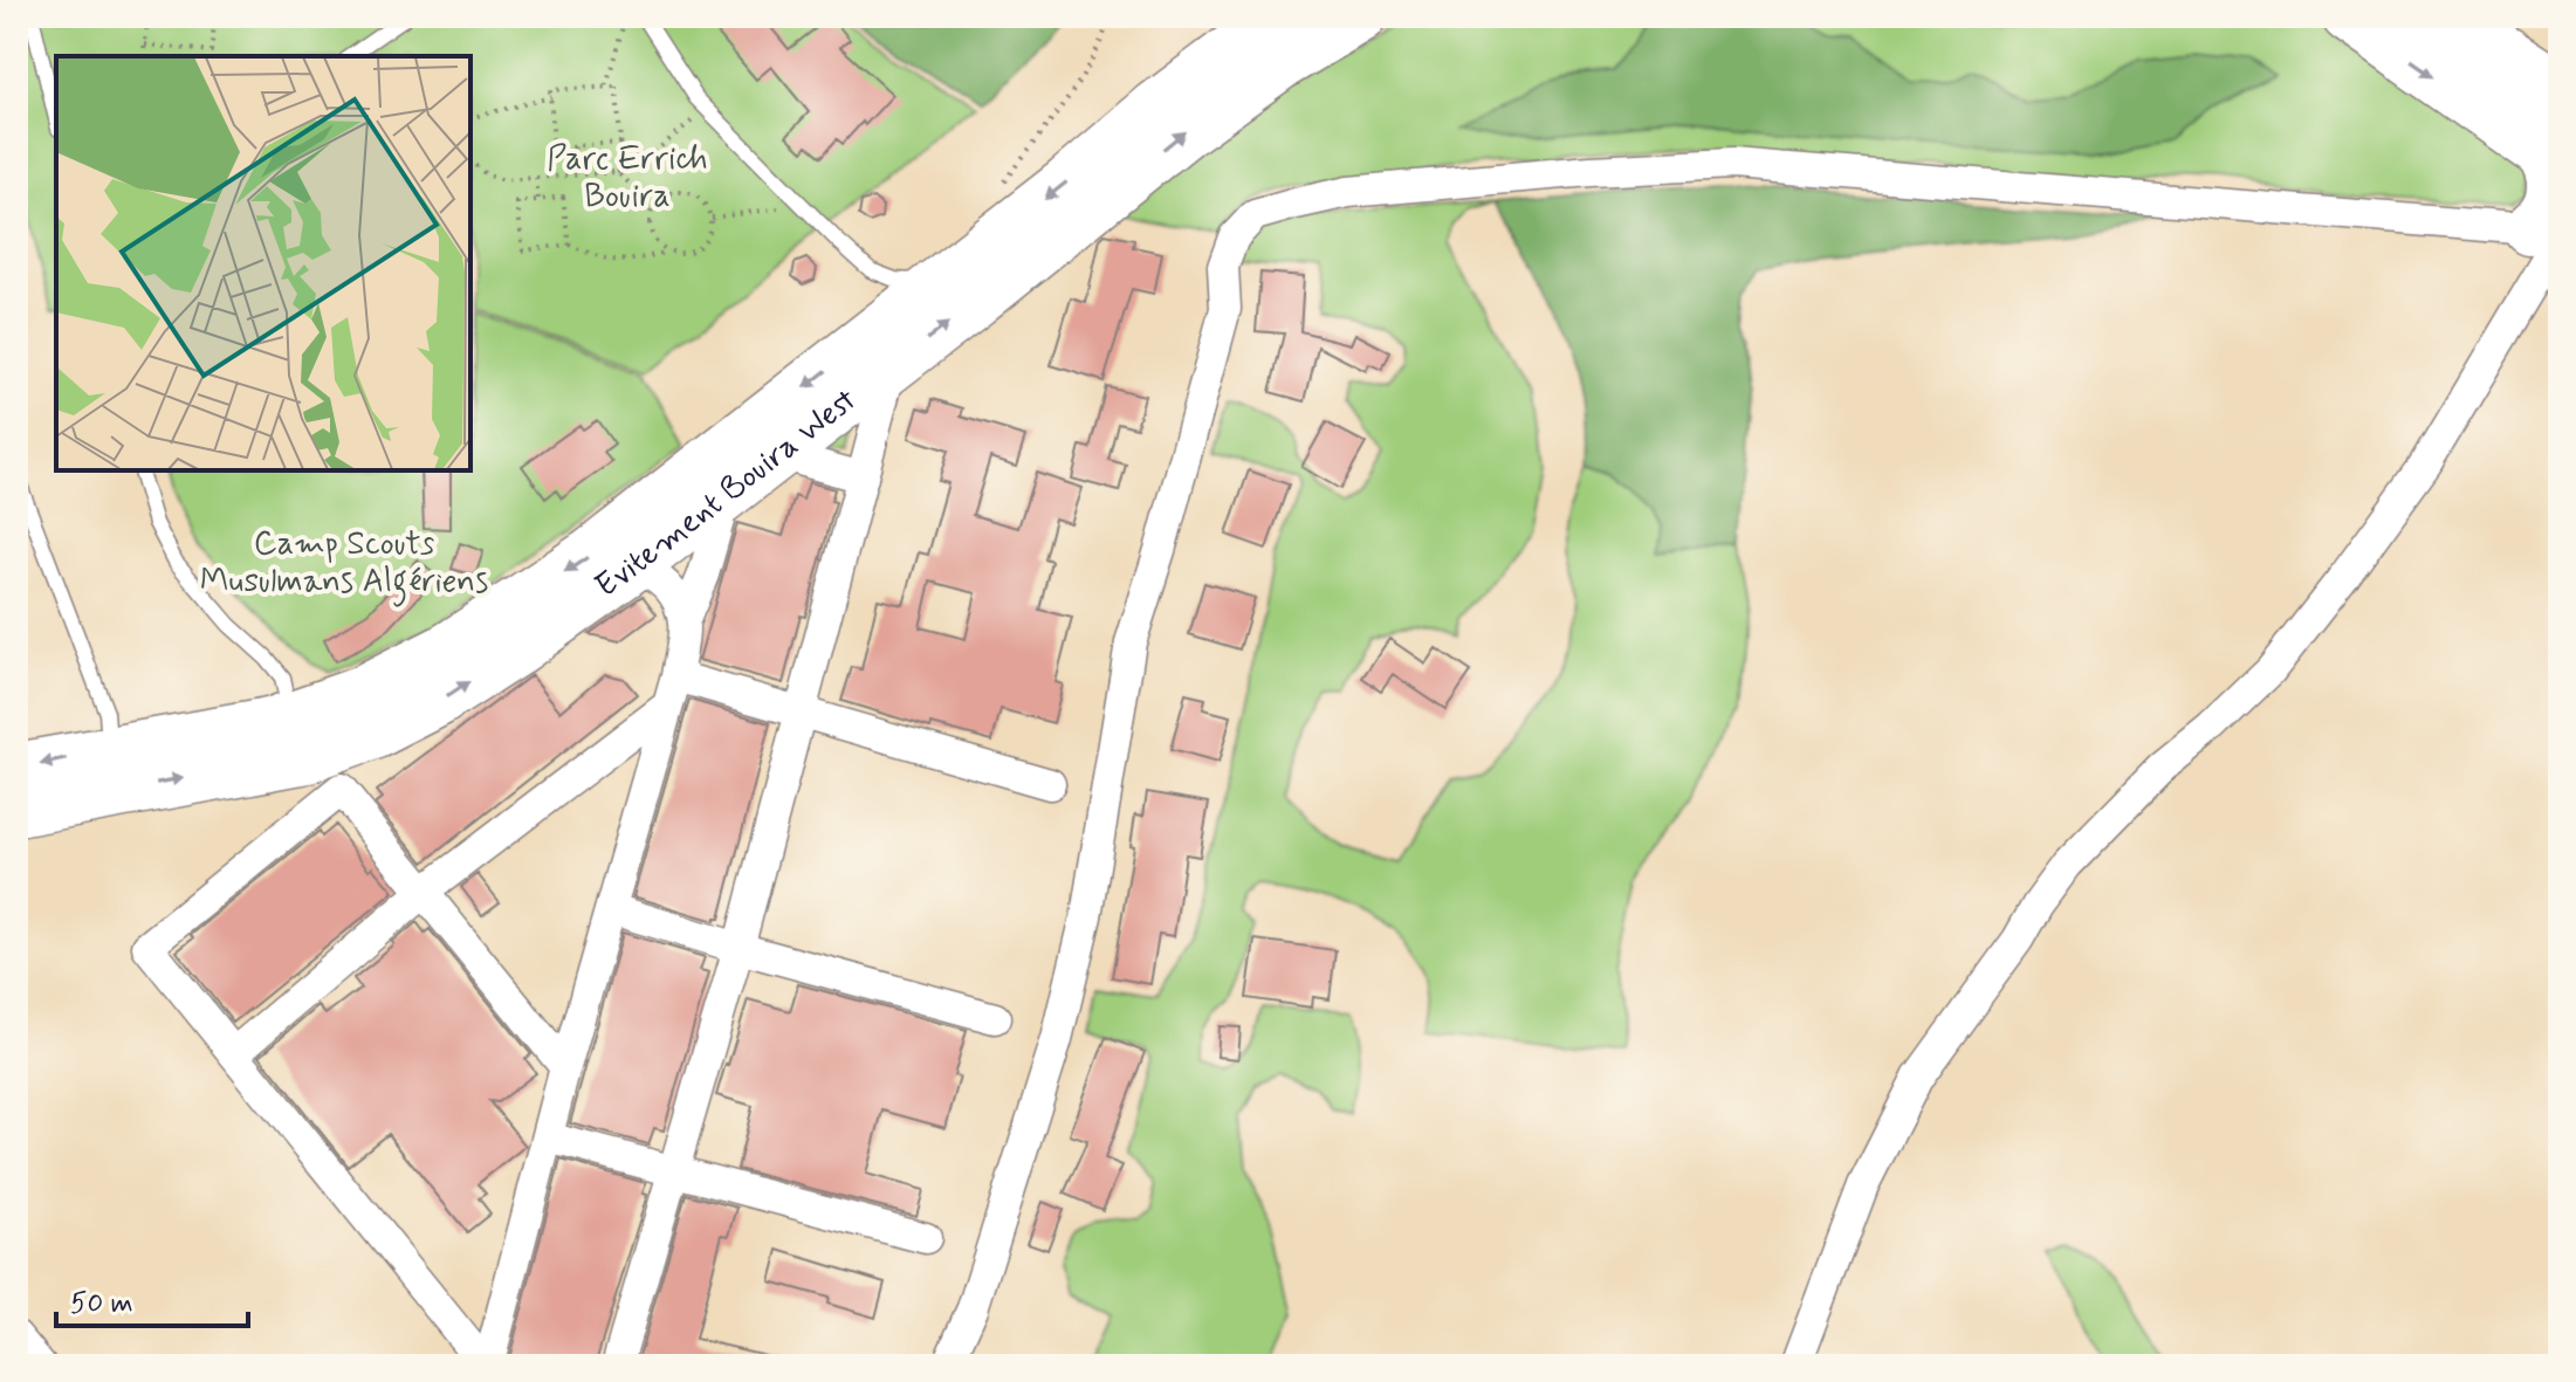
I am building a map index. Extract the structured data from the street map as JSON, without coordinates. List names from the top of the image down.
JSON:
{
  "streets": {
    "highway": ["Evitement Bouira West"]
  },
  "parks": ["Parc Errich Bouira", "Camp Scouts Musulmans Algériens"],
  "scale_bar": "50 m"
}
